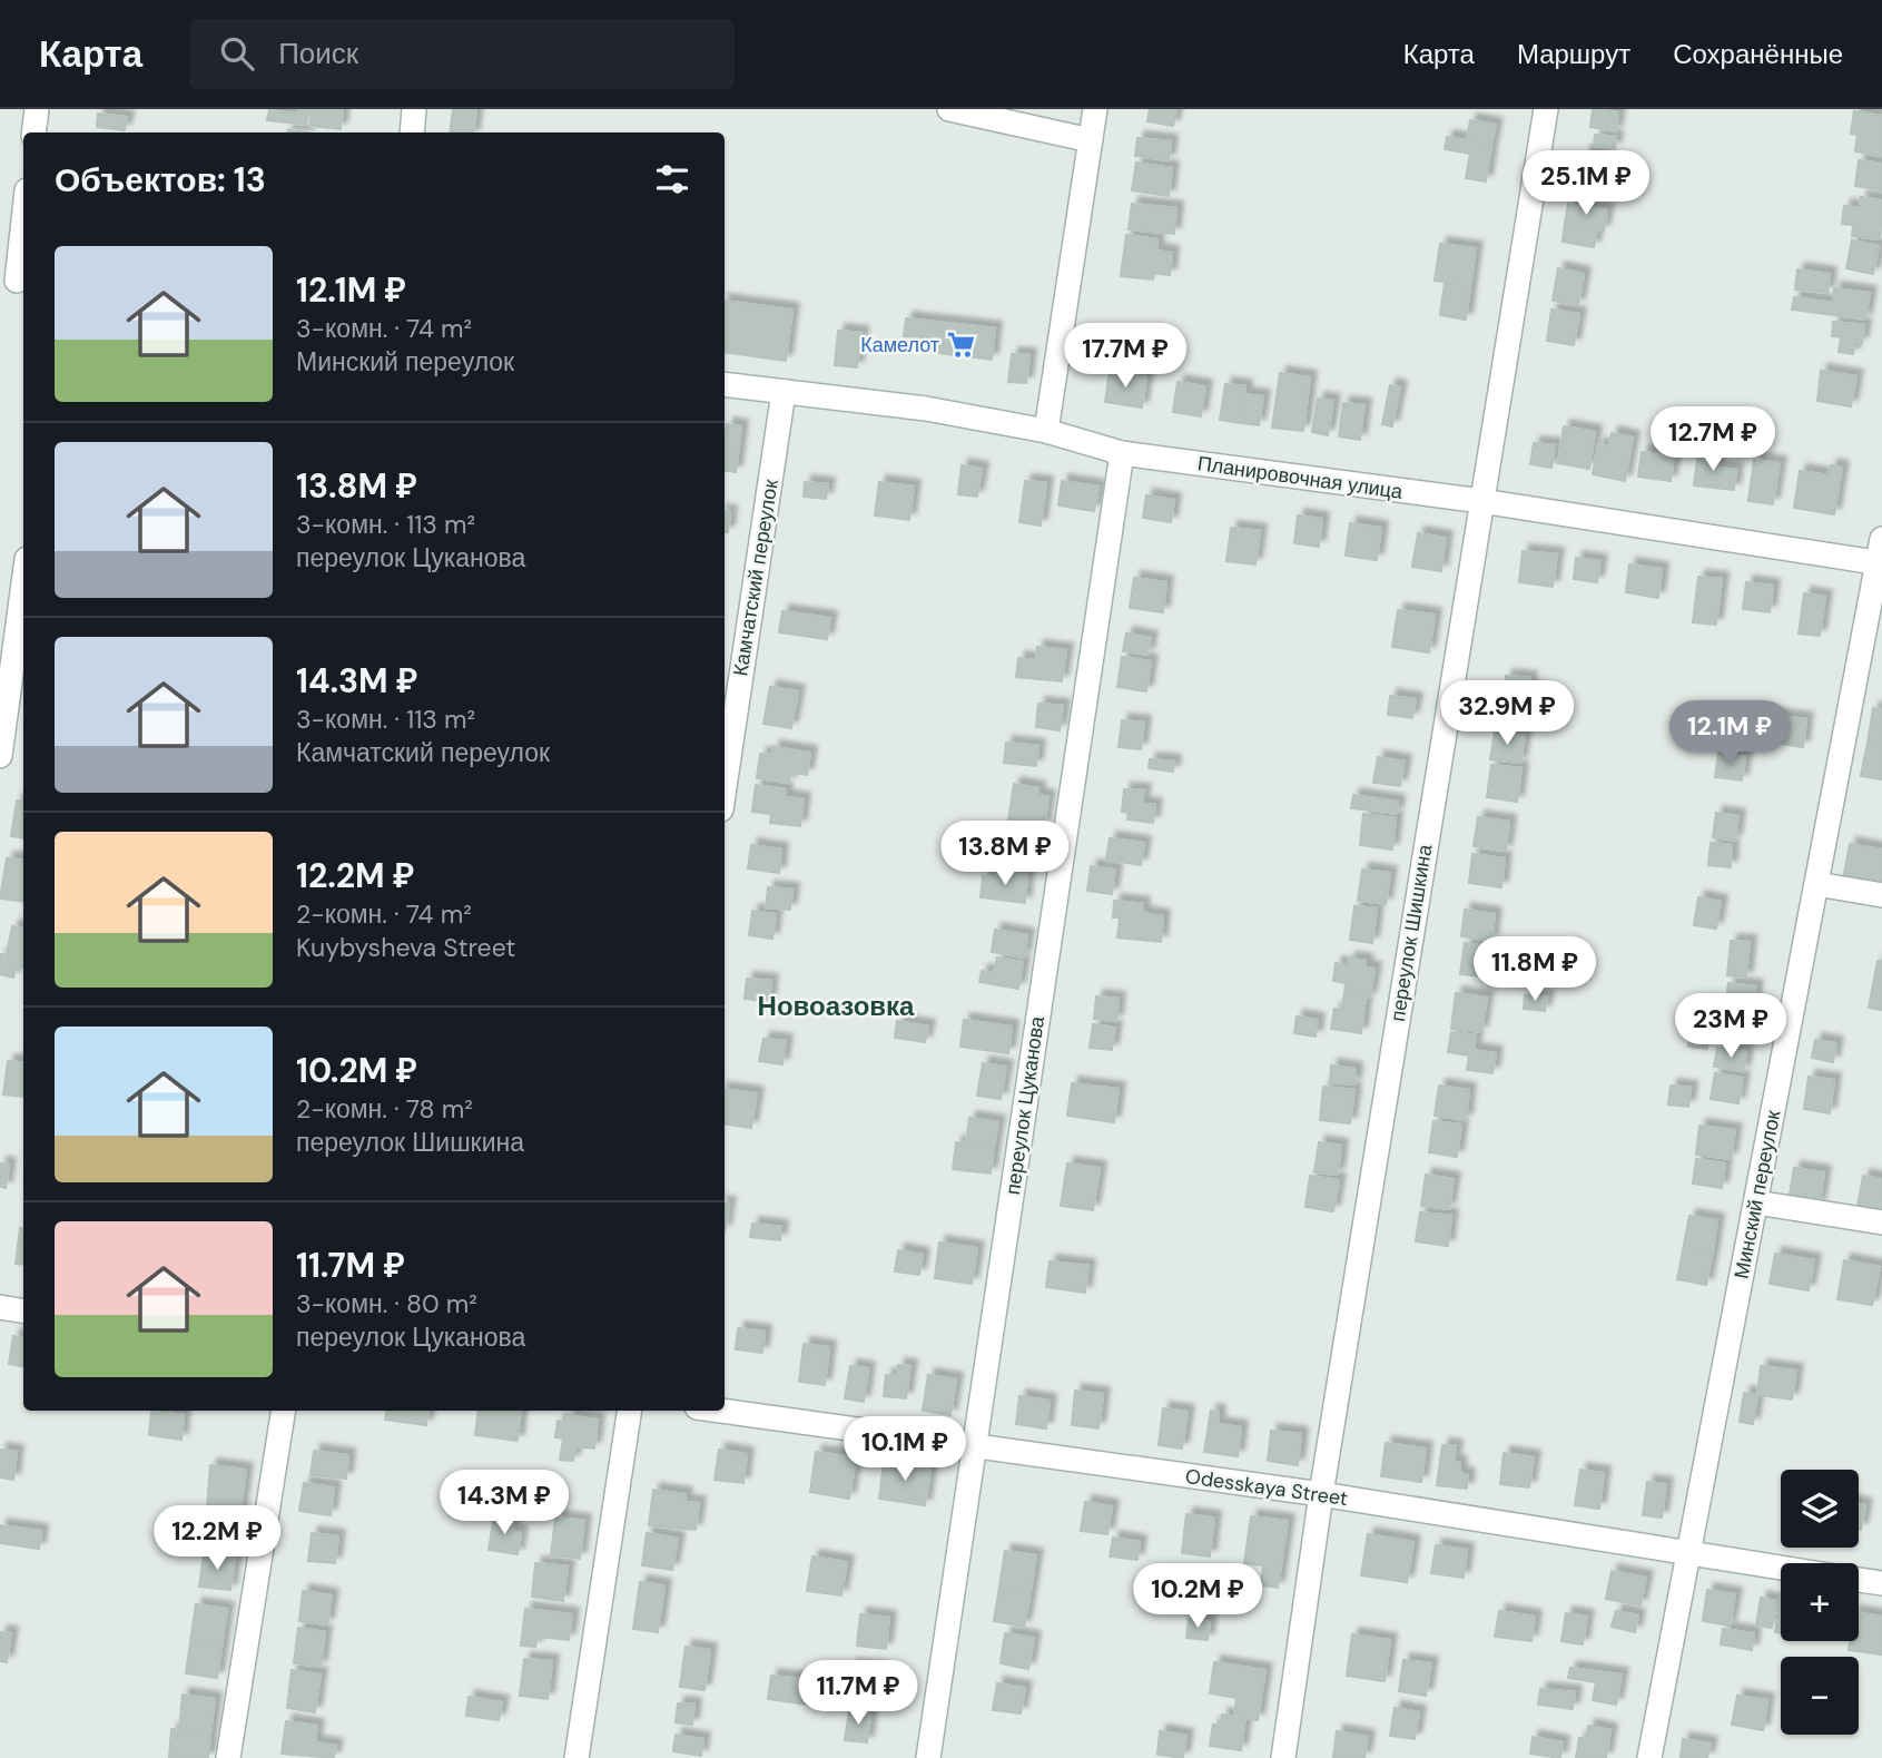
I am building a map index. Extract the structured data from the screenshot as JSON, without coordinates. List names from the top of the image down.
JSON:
{
  "streets": {
    "street": [
      "Планировочная улица",
      "Камчатский переулок",
      "переулок Шишкина",
      "переулок Цуканова",
      "Минский переулок",
      "Odesskaya Street"
    ]
  },
  "crossings": [
    ["Планировочная улица", "Камчатский переулок"],
    ["Планировочная улица", "переулок Шишкина"],
    ["Планировочная улица", "переулок Цуканова"],
    ["Планировочная улица", "Минский переулок"],
    ["переулок Шишкина", "Odesskaya Street"],
    ["переулок Цуканова", "Odesskaya Street"],
    ["Минский переулок", "Odesskaya Street"]
  ],
  "districts": ["Новоазовка"],
  "places": {
    "supermarket": ["Камелот"]
  },
  "page": {
    "header": "Карта",
    "search": "Поиск",
    "nav": ["Карта", "Маршрут", "Сохранённые"],
    "heading": "Объектов: 13",
    "price": [
      "25.1M ₽",
      "17.7M ₽",
      "12.7M ₽",
      "32.9M ₽",
      "12.1M ₽",
      "13.8M ₽",
      "11.8M ₽",
      "23M ₽",
      "10.1M ₽",
      "14.3M ₽",
      "12.2M ₽",
      "10.2M ₽",
      "11.7M ₽"
    ],
    "list": [
      {
        "name": "12.1M ₽",
        "note": "3-комн. · 74 m² · Минский переулок"
      },
      {
        "name": "13.8M ₽",
        "note": "3-комн. · 113 m² · переулок Цуканова"
      },
      {
        "name": "14.3M ₽",
        "note": "3-комн. · 113 m² · Камчатский переулок"
      },
      {
        "name": "12.2M ₽",
        "note": "2-комн. · 74 m² · Kuybysheva Street"
      },
      {
        "name": "10.2M ₽",
        "note": "2-комн. · 78 m² · переулок Шишкина"
      },
      {
        "name": "11.7M ₽",
        "note": "3-комн. · 80 m² · переулок Цуканова"
      }
    ],
    "map_buttons": ["+", "−"]
  }
}
